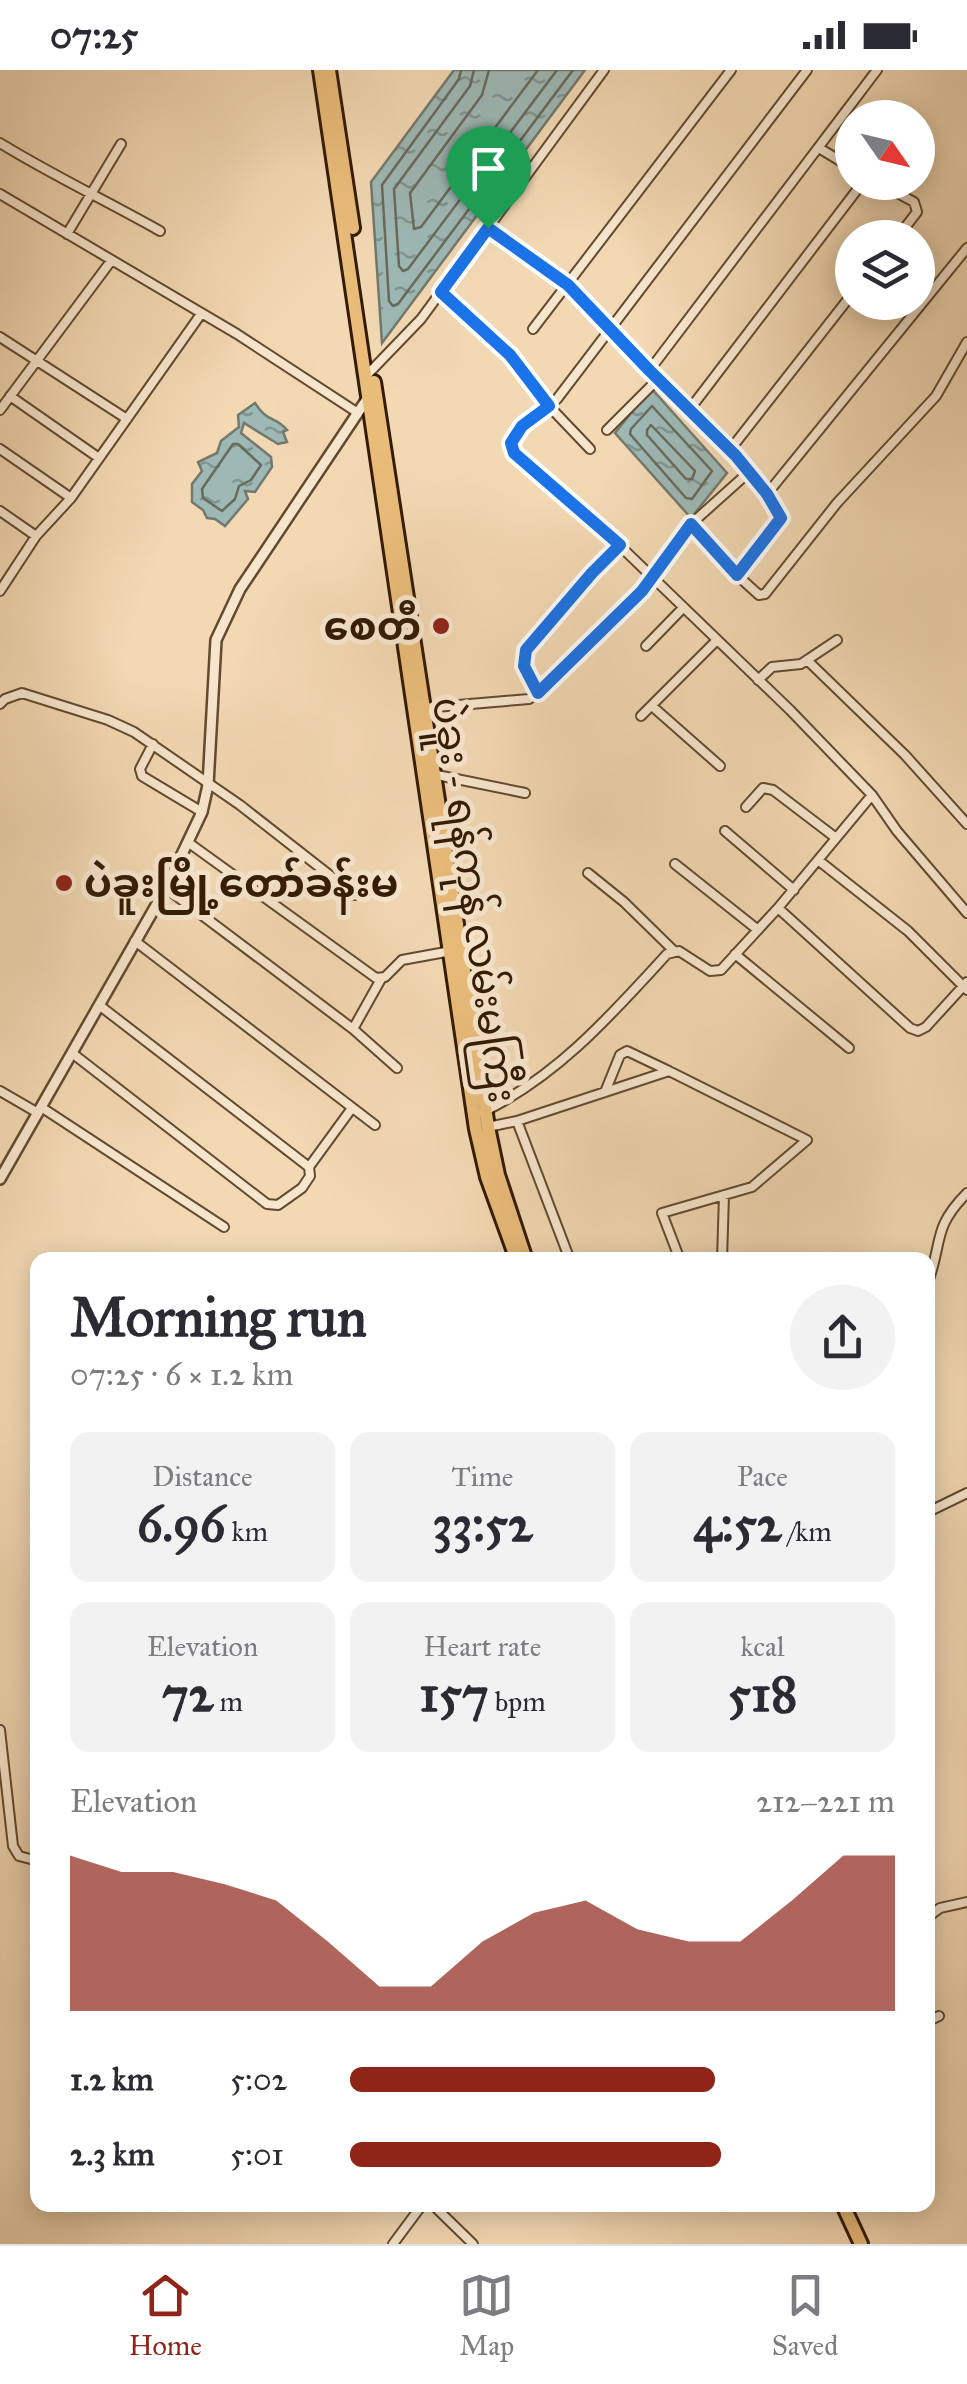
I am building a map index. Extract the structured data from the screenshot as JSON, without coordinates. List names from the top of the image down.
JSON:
{
  "streets": {
    "highway": ["ပဲခူး - ရန်ကုန် လမ်းမကြီး"]
  },
  "places": ["စေတီ", "ပဲခူးမြို့တော်ခန်းမ"],
  "north": "bottom right",
  "page": {
    "status": "07:25",
    "heading": ["Morning run", "07:25 · 6 × 1.2 km"],
    "stats": [
      ["Distance", "6.96 km"],
      ["Time", "33:52"],
      ["Pace", "4:52 /km"],
      ["Elevation", "72 m"],
      ["Heart rate", "157 bpm"],
      ["kcal", "518"]
    ],
    "chart": ["Elevation", "212–221 m"],
    "list": [
      {
        "name": "1.2 km",
        "note": "5:02"
      },
      {
        "name": "2.3 km",
        "note": "5:01"
      }
    ],
    "tabs": ["Home", "Map", "Saved"]
  }
}
